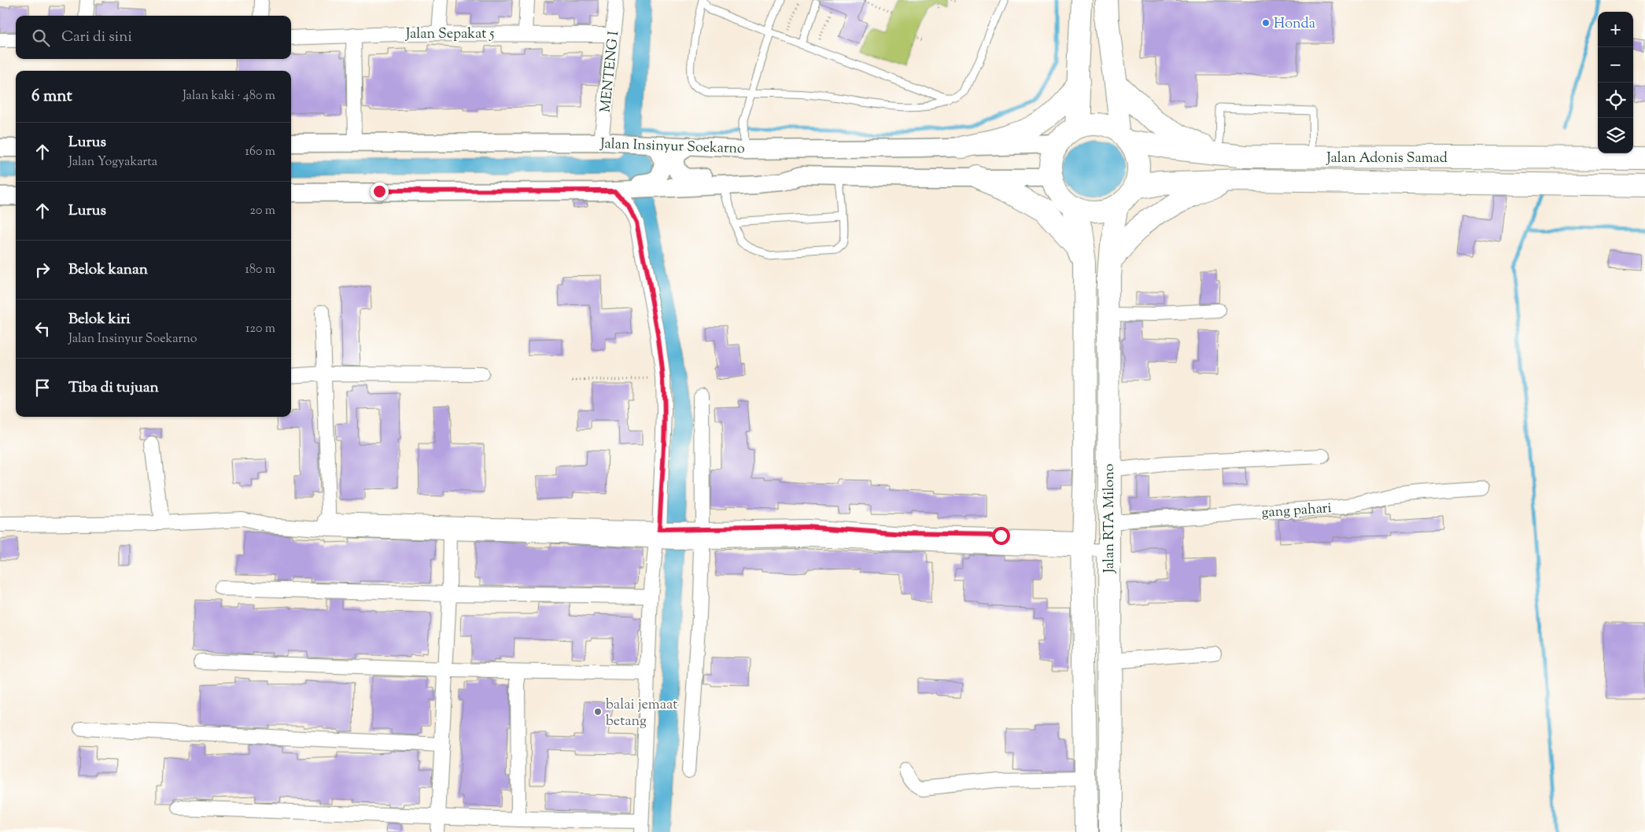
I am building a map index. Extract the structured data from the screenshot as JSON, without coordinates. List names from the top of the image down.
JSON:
{
  "streets": {
    "highway": ["Jalan Adonis Samad", "Jalan RTA Milono"],
    "street": [
      "Jalan Sepakat 5",
      "MENTENG I",
      "Jalan Insinyur Soekarno",
      "gang pahari"
    ]
  },
  "crossings": [
    ["Jalan Sepakat 5", "MENTENG I"],
    ["MENTENG I", "Jalan Insinyur Soekarno"],
    ["Jalan Insinyur Soekarno", "Jalan Adonis Samad"],
    ["Jalan Insinyur Soekarno", "Jalan RTA Milono"],
    ["Jalan Adonis Samad", "Jalan RTA Milono"],
    ["gang pahari", "Jalan RTA Milono"]
  ],
  "places": ["Honda", "balai jemaat betang"],
  "page": {
    "map_buttons": ["+", "−"],
    "search": "Cari di sini",
    "heading": ["6 mnt", "Jalan kaki · 480 m"],
    "list": [
      ["Lurus", "Jalan Yogyakarta", "160 m"],
      ["Lurus", "20 m"],
      ["Belok kanan", "180 m"],
      ["Belok kiri", "Jalan Insinyur Soekarno", "120 m"],
      "Tiba di tujuan"
    ]
  }
}
